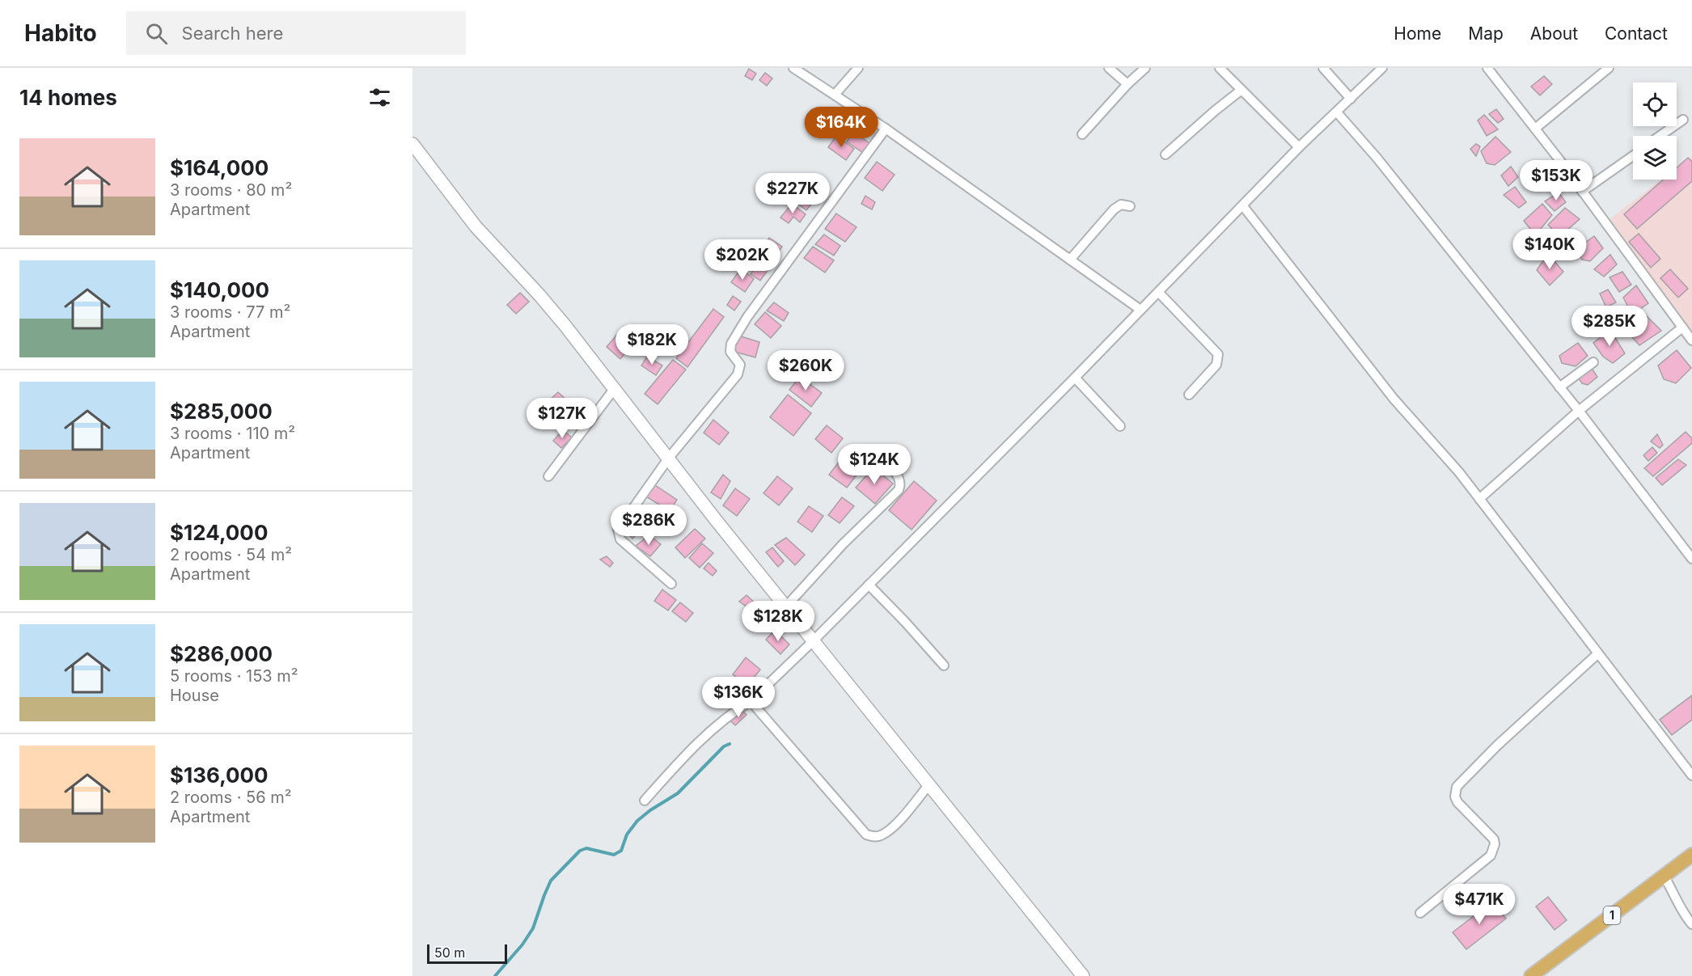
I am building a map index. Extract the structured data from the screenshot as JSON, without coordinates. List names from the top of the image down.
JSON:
{
  "streets": {
    "main road": ["1"]
  },
  "scale_bar": "50 m",
  "page": {
    "header": "Habito",
    "search": "Search here",
    "nav": [
      "Home",
      "Map",
      "About",
      "Contact"
    ],
    "heading": "14 homes",
    "price": [
      "$164K",
      "$153K",
      "$227K",
      "$140K",
      "$202K",
      "$285K",
      "$182K",
      "$260K",
      "$127K",
      "$124K",
      "$286K",
      "$128K",
      "$136K",
      "$471K"
    ],
    "list": [
      {
        "name": "$164,000",
        "note": "3 rooms · 80 m² · Apartment"
      },
      {
        "name": "$140,000",
        "note": "3 rooms · 77 m² · Apartment"
      },
      {
        "name": "$285,000",
        "note": "3 rooms · 110 m² · Apartment"
      },
      {
        "name": "$124,000",
        "note": "2 rooms · 54 m² · Apartment"
      },
      {
        "name": "$286,000",
        "note": "5 rooms · 153 m² · House"
      },
      {
        "name": "$136,000",
        "note": "2 rooms · 56 m² · Apartment"
      }
    ],
    "scale": "50 m"
  }
}
